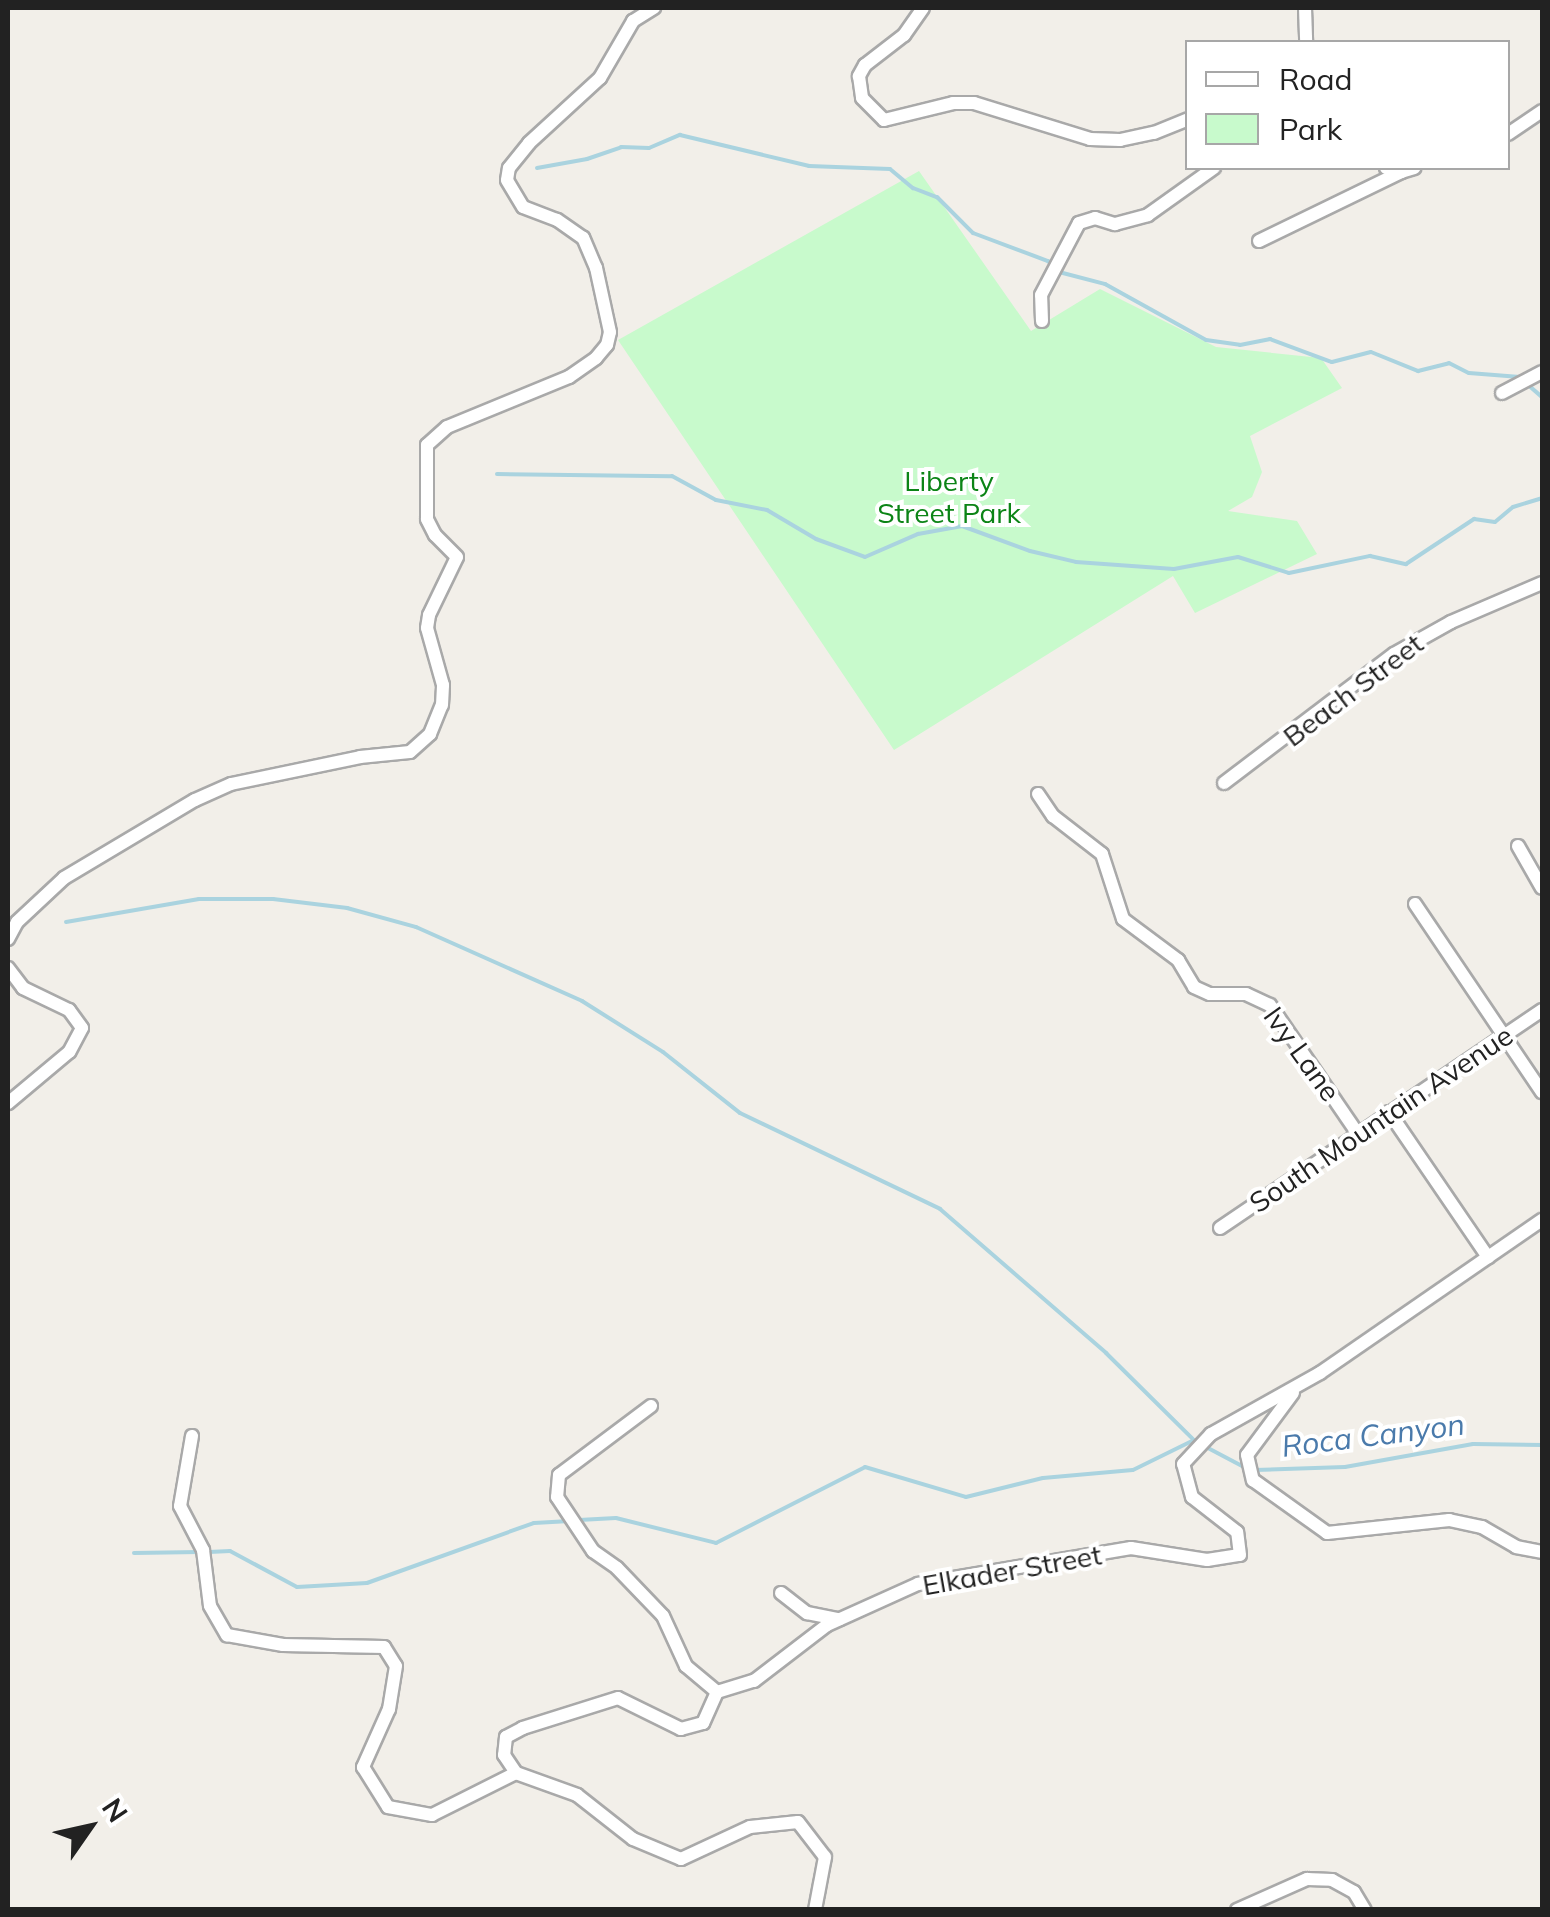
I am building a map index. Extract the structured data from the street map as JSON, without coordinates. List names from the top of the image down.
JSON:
{
  "streets": {
    "street": [
      "Beach Street",
      "Ivy Lane",
      "South Mountain Avenue",
      "Elkader Street"
    ]
  },
  "crossings": [
    ["Ivy Lane", "South Mountain Avenue"]
  ],
  "water": ["Roca Canyon"],
  "parks": ["Liberty Street Park"],
  "legend": ["Road", "Park"],
  "north": "top right"
}
